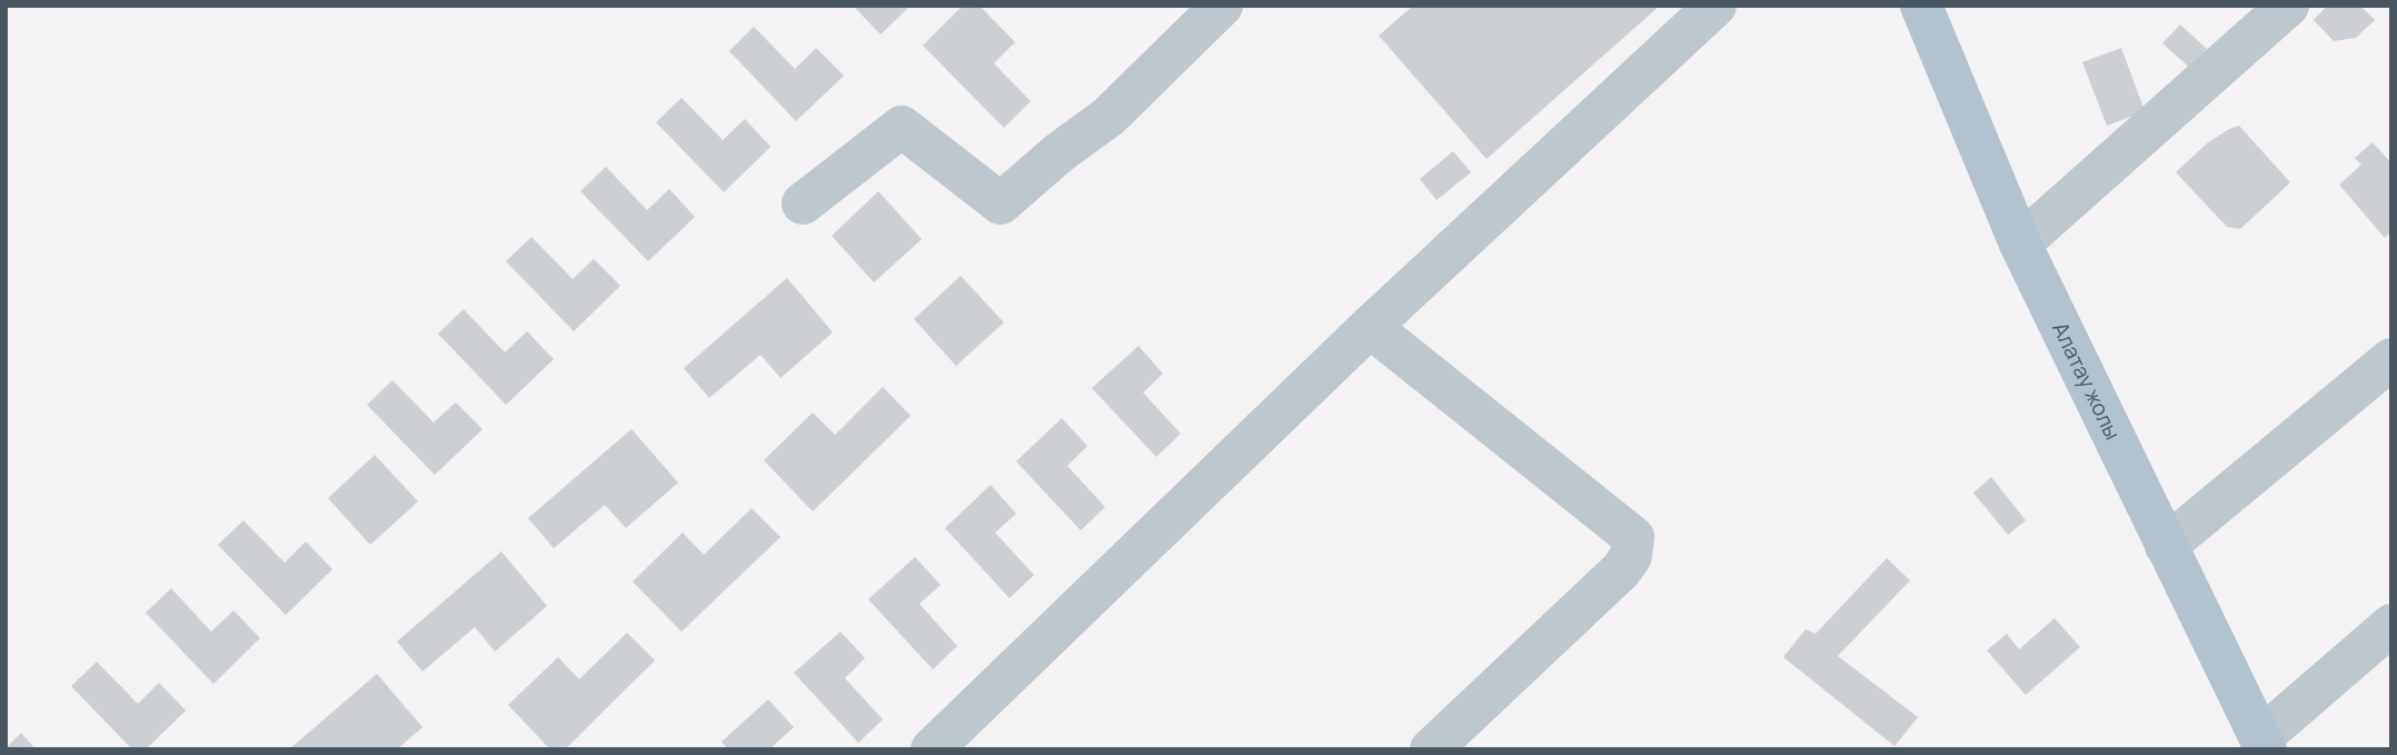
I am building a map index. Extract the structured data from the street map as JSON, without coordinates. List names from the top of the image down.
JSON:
{
  "streets": {
    "main road": ["Алатау жолы"]
  }
}
